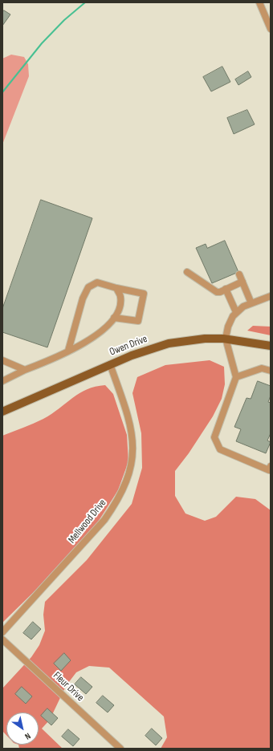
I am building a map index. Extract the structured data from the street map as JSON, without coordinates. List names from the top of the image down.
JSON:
{
  "streets": {
    "main road": ["Owen Drive"],
    "street": ["Mellwood Drive", "Fleur Drive"]
  },
  "crossings": [
    ["Owen Drive", "Mellwood Drive"]
  ],
  "north": "bottom right"
}
